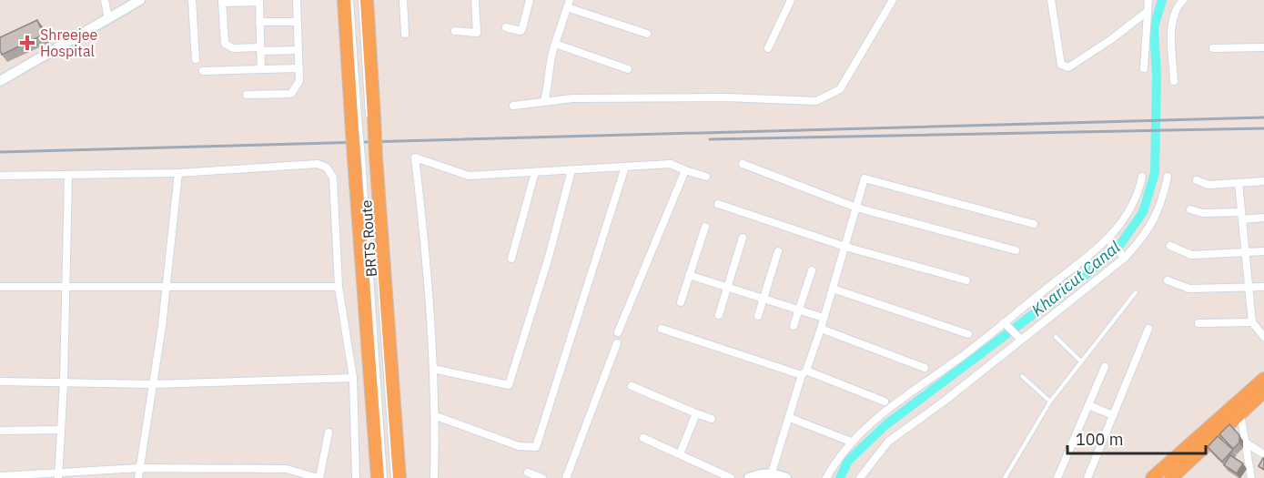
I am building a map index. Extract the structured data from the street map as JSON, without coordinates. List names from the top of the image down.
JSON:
{
  "streets": {
    "lane": ["BRTS Route"]
  },
  "water": ["Kharicut Canal"],
  "places": {
    "health": ["Shreejee Hospital"]
  },
  "scale_bar": "100 m"
}
